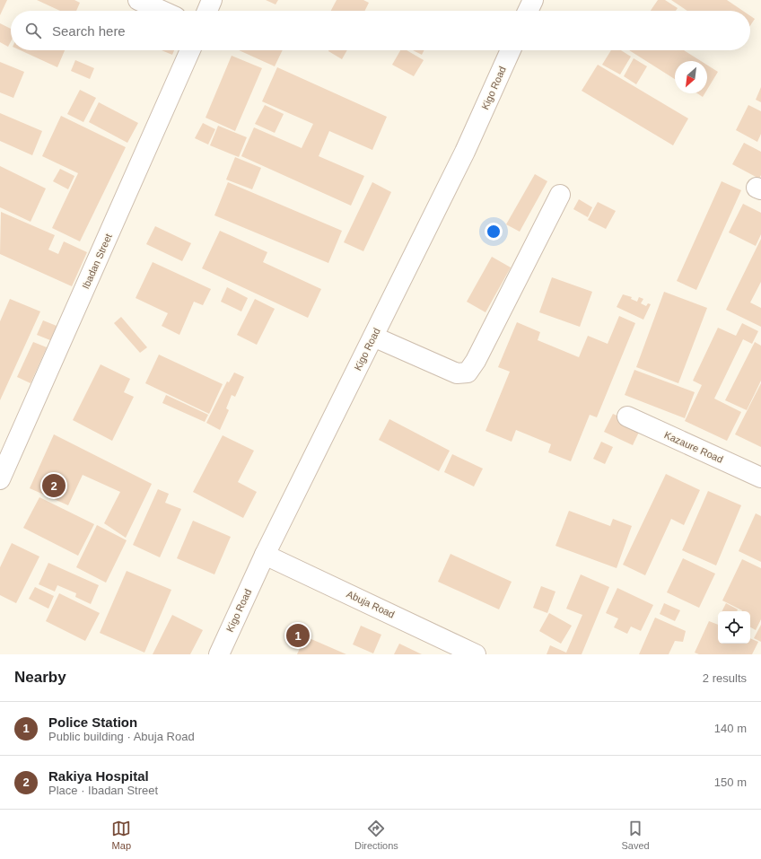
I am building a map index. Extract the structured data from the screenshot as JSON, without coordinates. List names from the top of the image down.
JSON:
{
  "streets": {
    "street": [
      "Kigo Road",
      "Ibadan Street",
      "Kazaure Road",
      "Abuja Road"
    ]
  },
  "crossings": [
    ["Kigo Road", "Abuja Road"]
  ],
  "north": "bottom left",
  "page": {
    "search": "Search here",
    "pins": ["2", "1"],
    "heading": ["Nearby", "2 results"],
    "list": [
      {
        "mark": "1",
        "name": "Police Station",
        "note": "Public building · Abuja Road",
        "value": "140 m"
      },
      {
        "mark": "2",
        "name": "Rakiya Hospital",
        "note": "Place · Ibadan Street",
        "value": "150 m"
      }
    ],
    "nav": ["Map", "Directions", "Saved"]
  }
}
